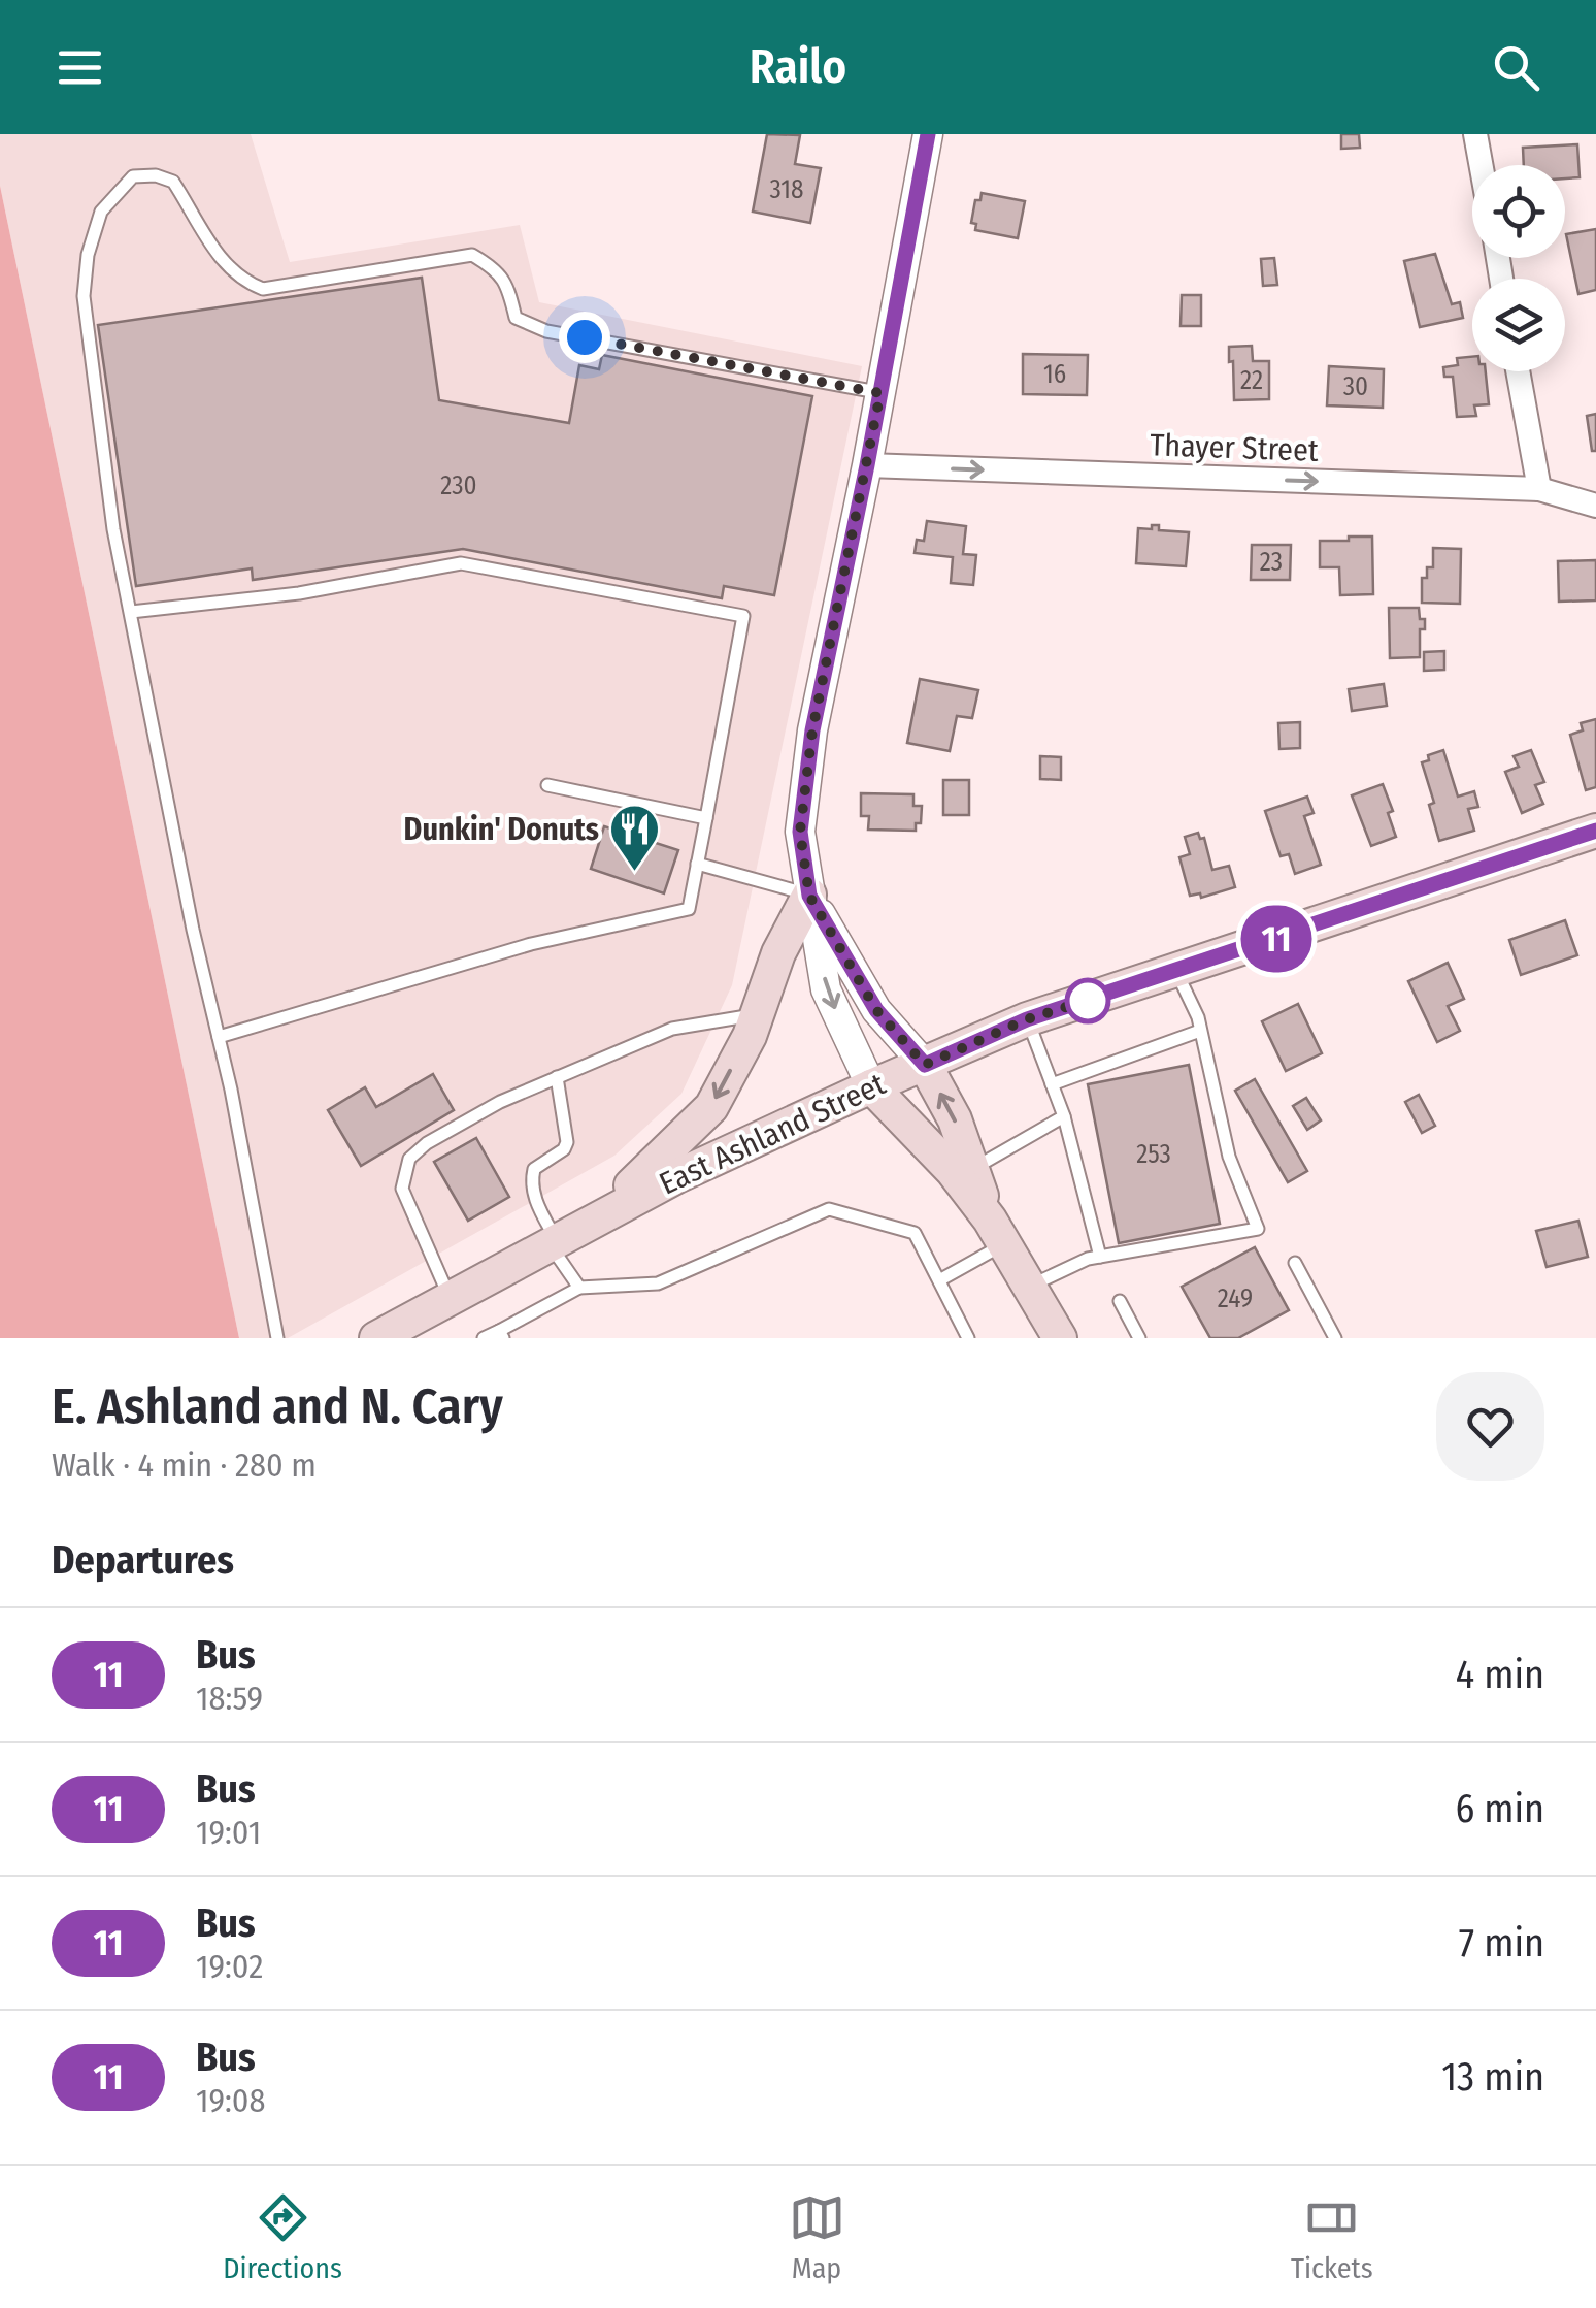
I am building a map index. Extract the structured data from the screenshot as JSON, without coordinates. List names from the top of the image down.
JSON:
{
  "streets": {
    "main road": ["East Ashland Street"],
    "street": ["Thayer Street"]
  },
  "one_way": ["Thayer Street"],
  "places": {
    "restaurant": ["Dunkin' Donuts"]
  },
  "lines": ["bus line 11"],
  "house_numbers": [
    "318",
    "16",
    "22",
    "30",
    "230",
    "23",
    "253",
    "249"
  ],
  "page": {
    "header": "Railo",
    "on_map": "11",
    "heading": [
      ["E. Ashland and N. Cary", "Walk · 4 min · 280 m"],
      "Departures"
    ],
    "list": [
      {
        "mark": "11",
        "name": "Bus",
        "note": "18:59",
        "value": "4 min"
      },
      {
        "mark": "11",
        "name": "Bus",
        "note": "19:01",
        "value": "6 min"
      },
      {
        "mark": "11",
        "name": "Bus",
        "note": "19:02",
        "value": "7 min"
      },
      {
        "mark": "11",
        "name": "Bus",
        "note": "19:08",
        "value": "13 min"
      }
    ],
    "tabs": ["Directions", "Map", "Tickets"]
  }
}
